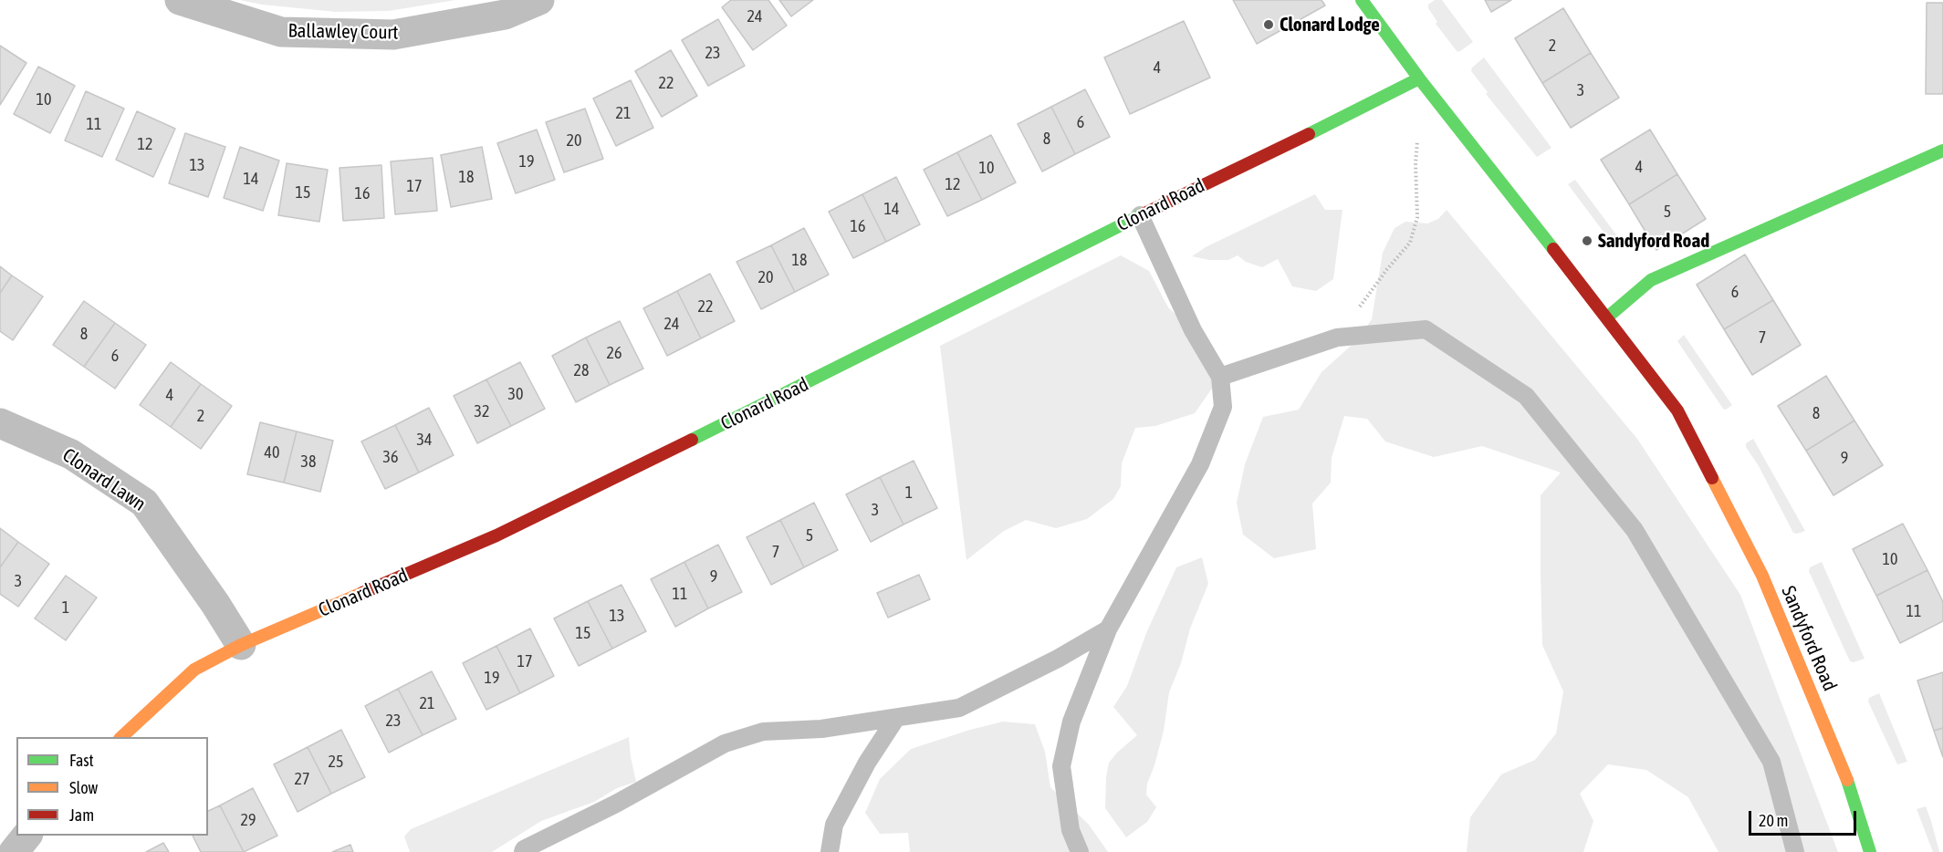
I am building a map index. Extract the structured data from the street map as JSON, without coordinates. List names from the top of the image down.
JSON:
{
  "streets": {
    "street": [
      "Ballawley Court",
      "Clonard Road",
      "Clonard Lawn",
      "Sandyford Road"
    ]
  },
  "crossings": [
    ["Clonard Road", "Clonard Lawn"],
    ["Clonard Road", "Sandyford Road"]
  ],
  "places": ["Clonard Lodge", "Sandyford Road"],
  "house_numbers": [
    "24",
    "2",
    "23",
    "4",
    "22",
    "3",
    "10",
    "21",
    "6",
    "11",
    "8",
    "20",
    "12",
    "19",
    "13",
    "4",
    "10",
    "18",
    "14",
    "12",
    "17",
    "15",
    "16",
    "14",
    "5",
    "16",
    "18",
    "20",
    "6",
    "22",
    "24",
    "8",
    "7",
    "26",
    "6",
    "28",
    "30",
    "4",
    "32",
    "8",
    "2",
    "34",
    "40",
    "36",
    "9",
    "38",
    "1",
    "3",
    "5",
    "7",
    "10",
    "9",
    "3",
    "11",
    "1",
    "11",
    "13",
    "15",
    "17",
    "19",
    "21",
    "23",
    "25",
    "27",
    "29"
  ],
  "legend": ["Fast", "Slow", "Jam"],
  "scale_bar": "20 m"
}
